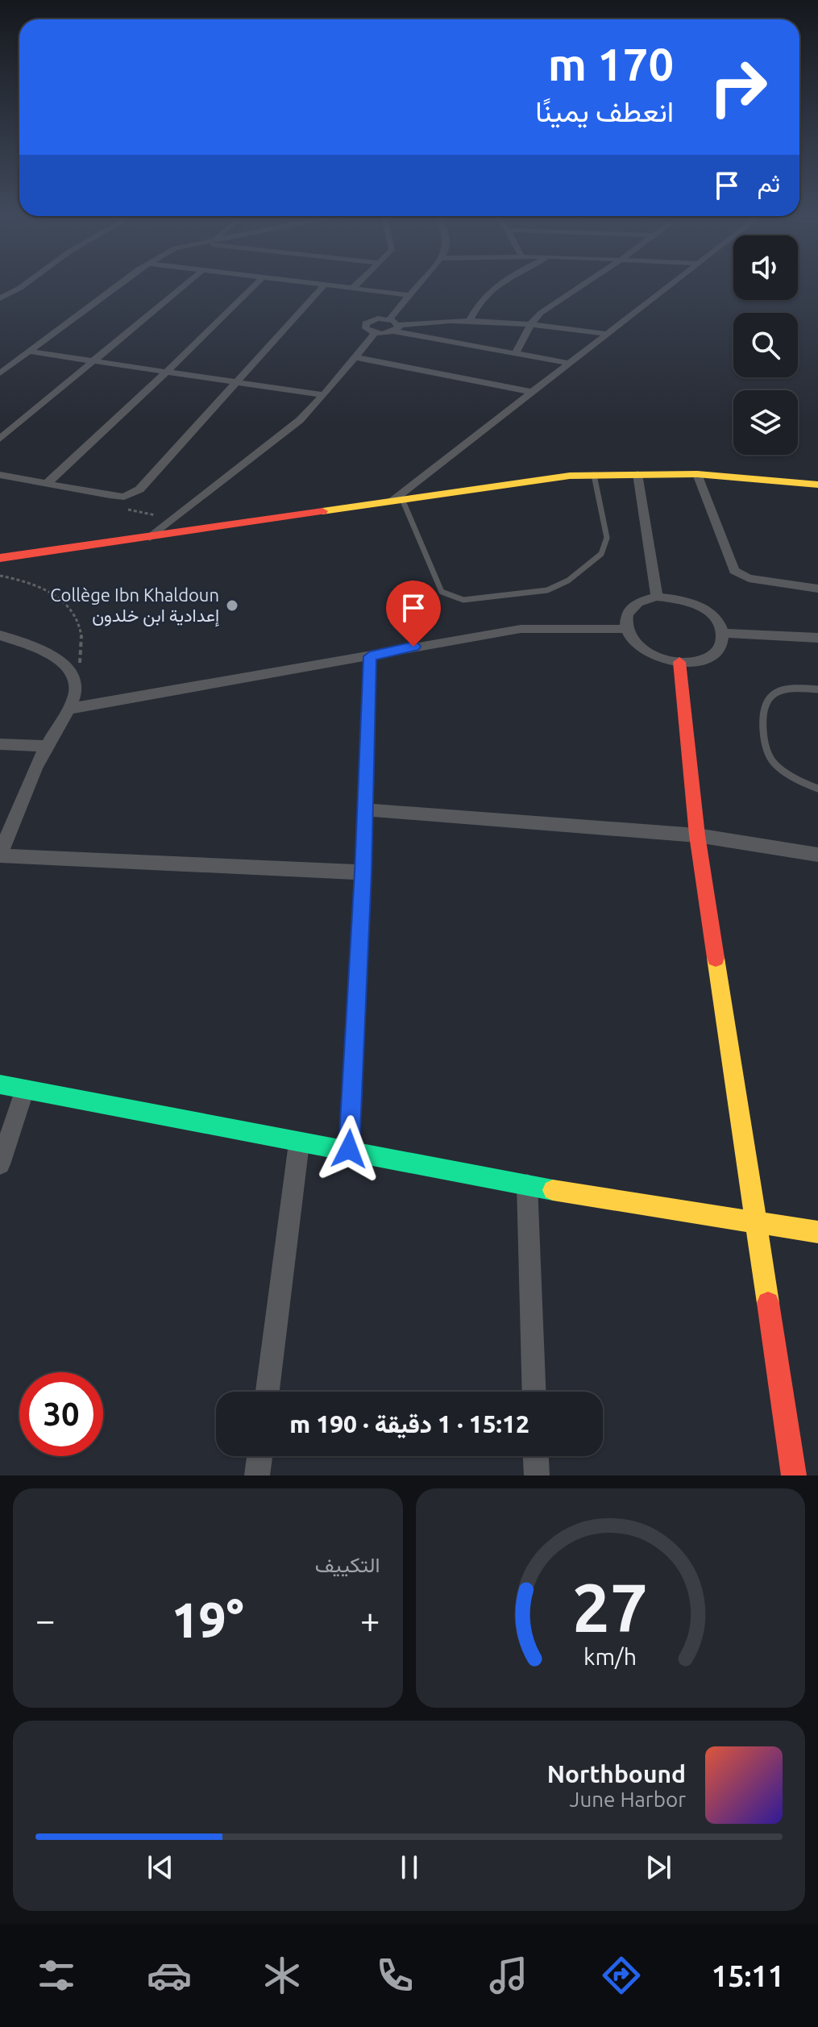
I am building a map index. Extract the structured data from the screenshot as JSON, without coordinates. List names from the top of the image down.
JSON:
{
  "places": ["Collège Ibn Khaldoun إعدادية ابن خلدون"],
  "page": {
    "turn": ["170 m", "انعطف يمينًا"],
    "then": "ثم",
    "limit": "30",
    "trip": "15:12 · 1 دقيقة · 190 m",
    "tile": "التكييف",
    "heat": ["−", "19°", "+"],
    "song": ["Northbound", "June Harbor"],
    "tabs": "15:11",
    "gauge": ["27", "km/h"]
  }
}
